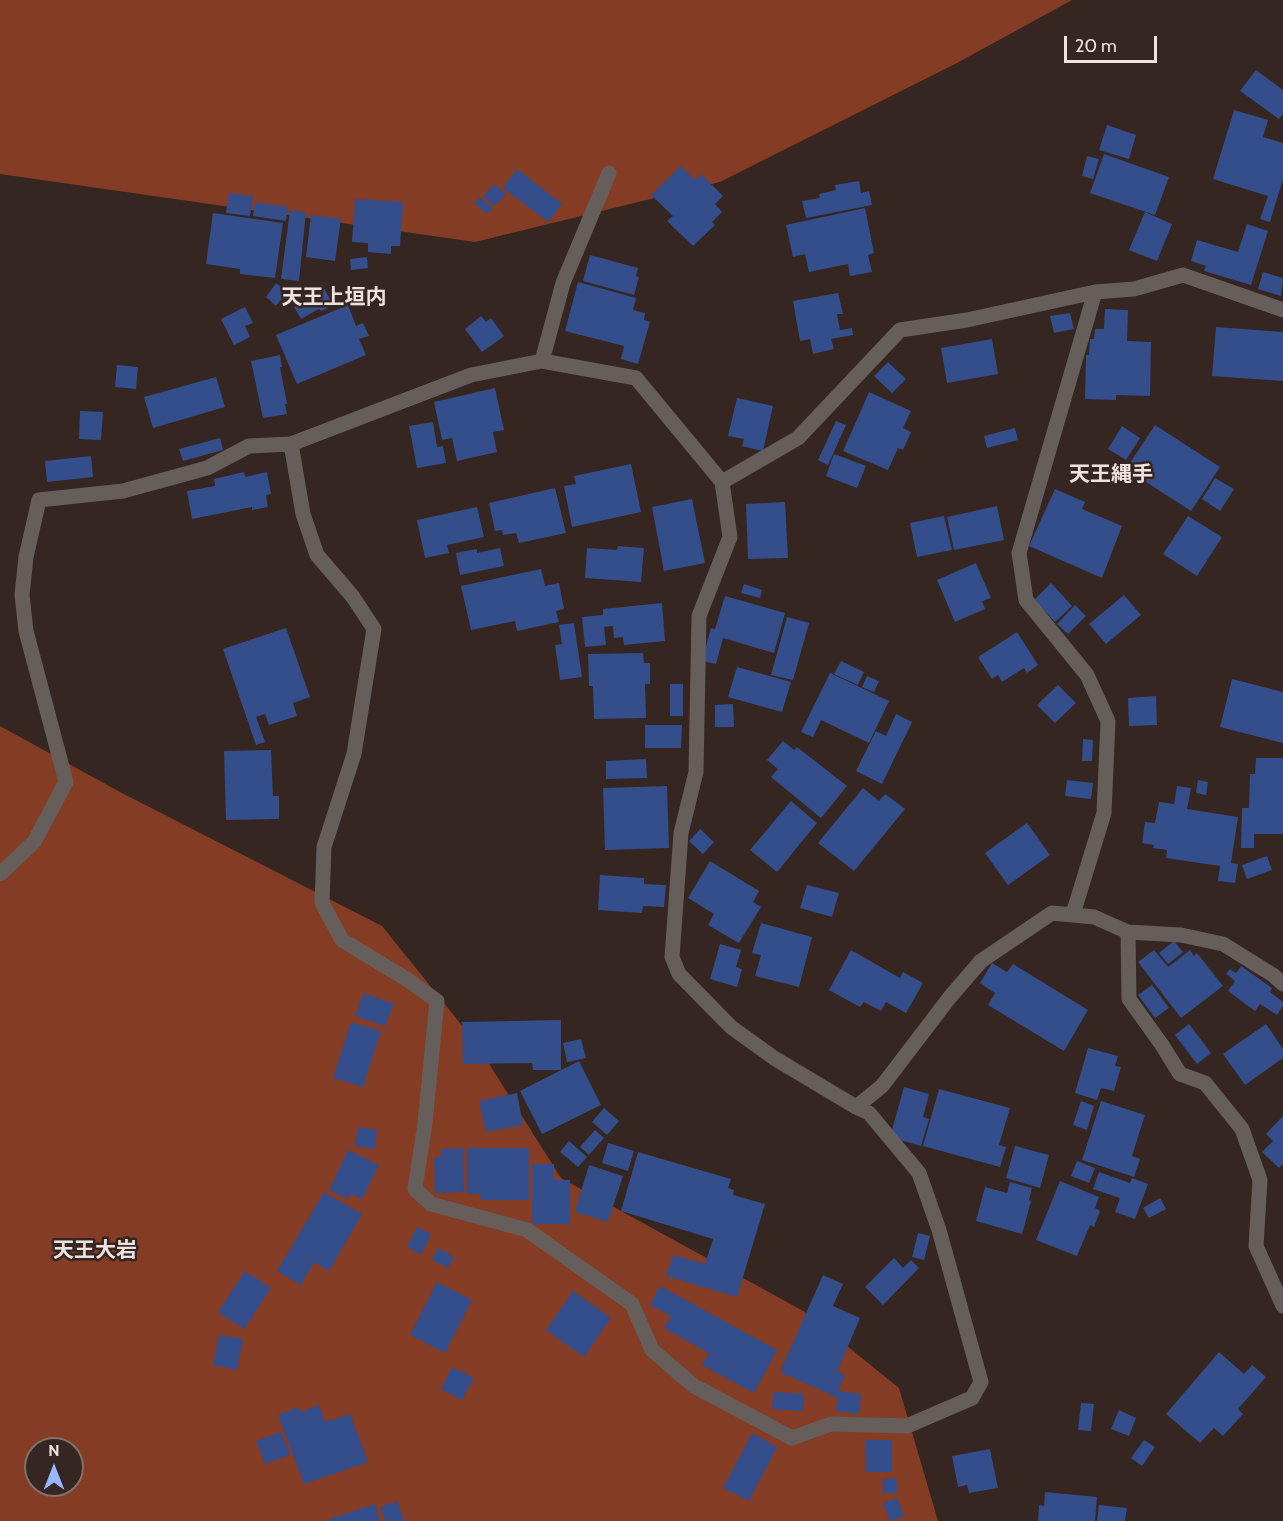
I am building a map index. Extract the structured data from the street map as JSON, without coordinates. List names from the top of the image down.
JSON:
{
  "districts": ["天王上垣内", "天王縄手", "天王大岩"],
  "scale_bar": "20 m",
  "north": "top"
}
